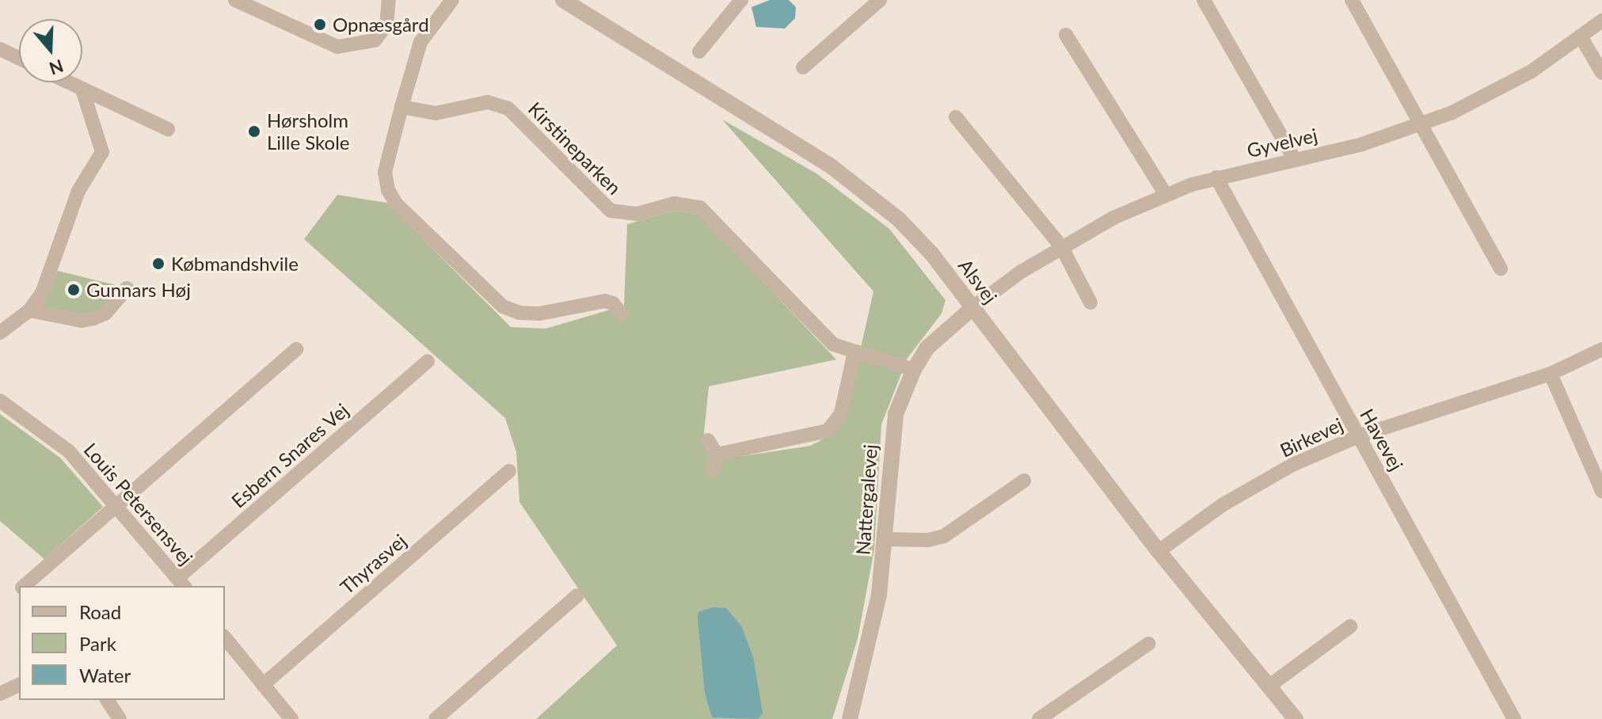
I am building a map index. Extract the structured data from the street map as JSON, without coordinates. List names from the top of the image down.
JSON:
{
  "streets": {
    "street": [
      "Gyvelvej",
      "Kirstineparken",
      "Alsvej",
      "Birkevej",
      "Havevej",
      "Esbern Snares Vej",
      "Nattergalevej",
      "Louis Petersensvej",
      "Thyrasvej"
    ]
  },
  "crossings": [
    ["Gyvelvej", "Alsvej"],
    ["Gyvelvej", "Havevej"],
    ["Gyvelvej", "Nattergalevej"],
    ["Kirstineparken", "Nattergalevej"],
    ["Alsvej", "Birkevej"],
    ["Alsvej", "Nattergalevej"],
    ["Birkevej", "Havevej"],
    ["Esbern Snares Vej", "Louis Petersensvej"]
  ],
  "places": [
    "Opnæsgård",
    "Hørsholm Lille Skole",
    "Købmandshvile",
    "Gunnars Høj"
  ],
  "legend": ["Road", "Park", "Water"],
  "north": "bottom"
}
